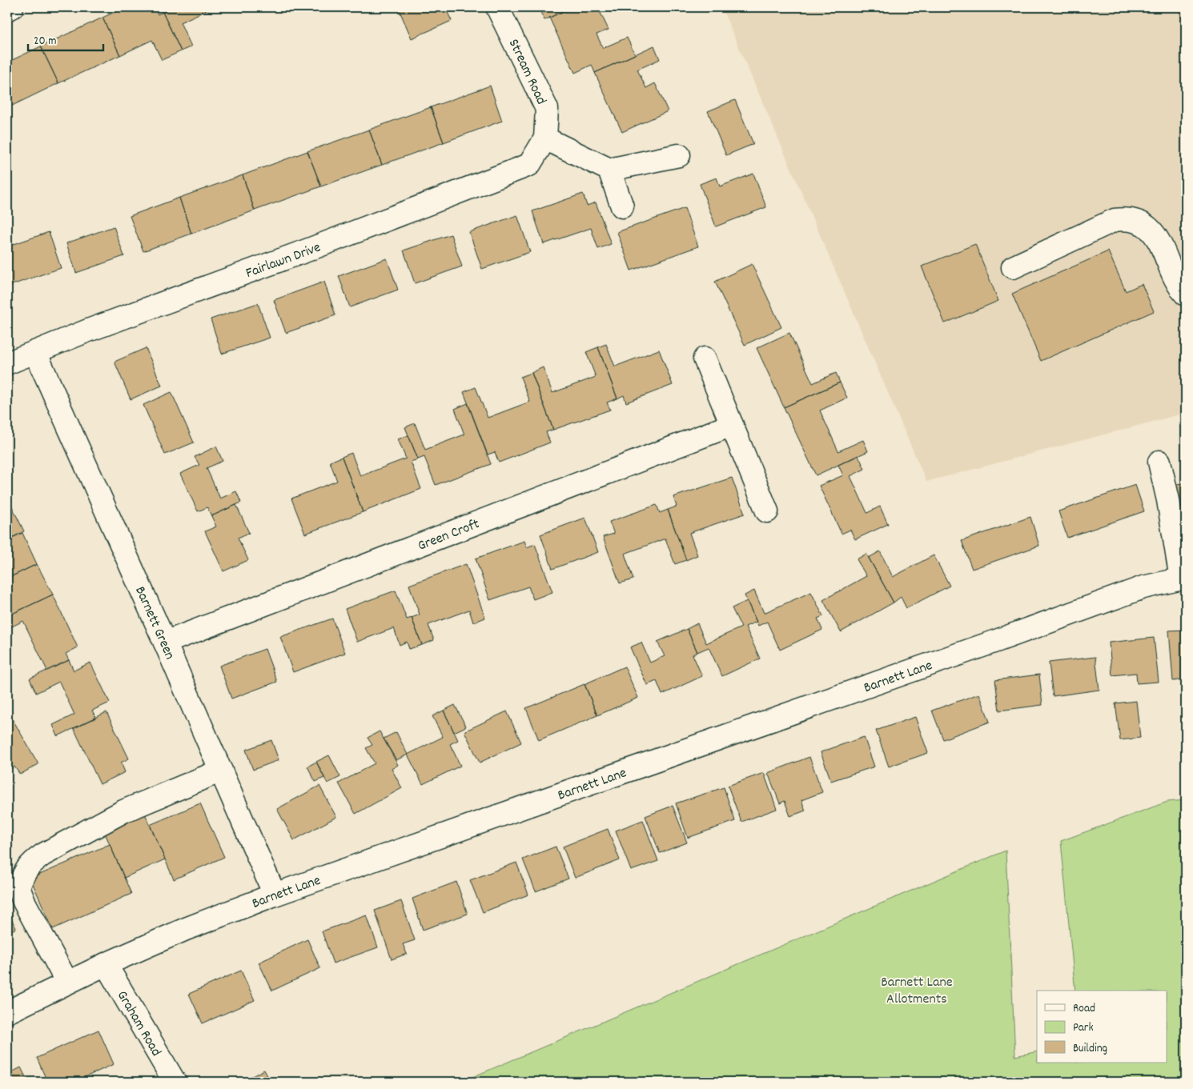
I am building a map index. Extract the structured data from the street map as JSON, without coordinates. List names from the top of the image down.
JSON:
{
  "streets": {
    "street": [
      "Stream Road",
      "Fairlawn Drive",
      "Green Croft",
      "Barnett Green",
      "Barnett Lane",
      "Graham Road"
    ]
  },
  "crossings": [
    ["Stream Road", "Fairlawn Drive"],
    ["Fairlawn Drive", "Barnett Green"],
    ["Green Croft", "Barnett Green"],
    ["Barnett Green", "Barnett Lane"],
    ["Barnett Lane", "Graham Road"]
  ],
  "parks": ["Barnett Lane Allotments"],
  "legend": ["Road", "Park", "Building"],
  "scale_bar": "20 m"
}
